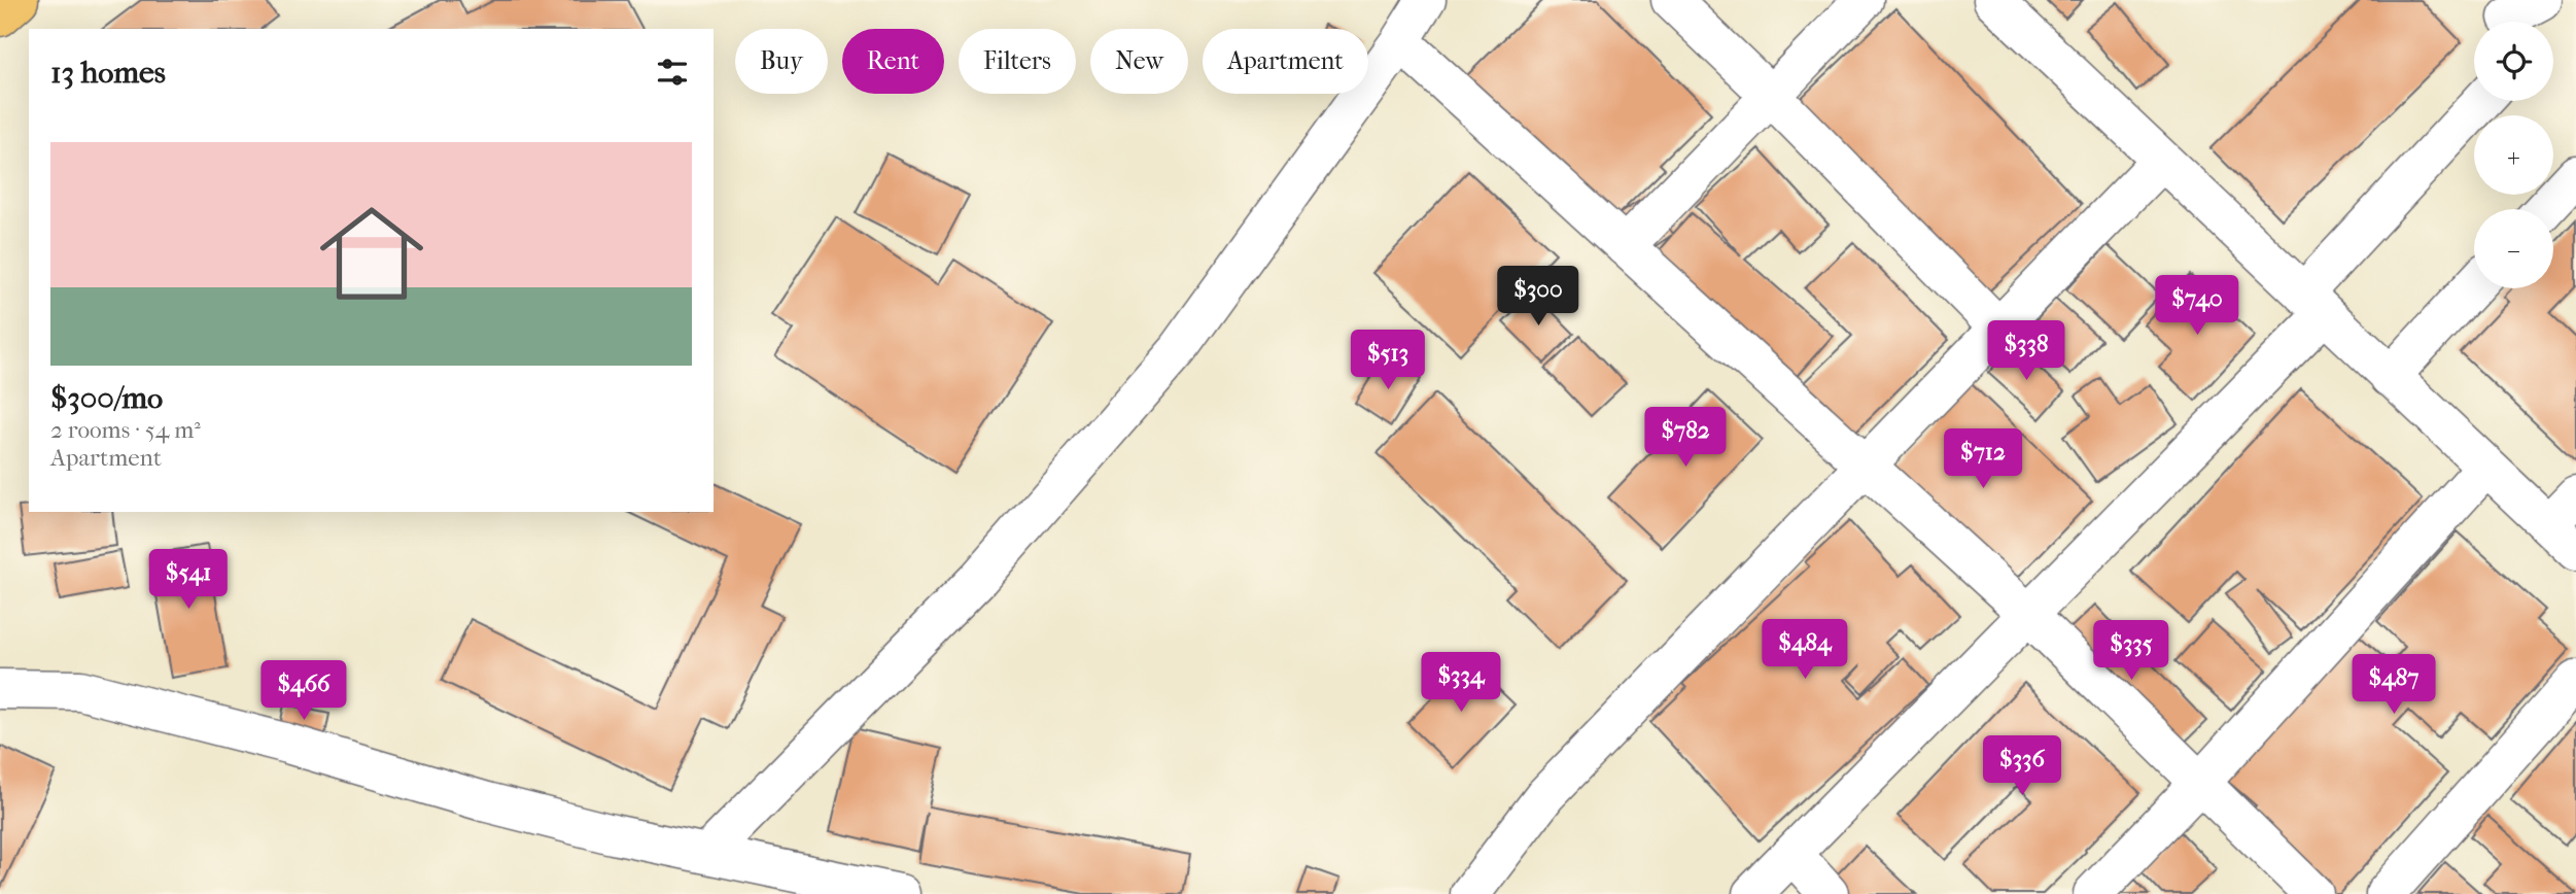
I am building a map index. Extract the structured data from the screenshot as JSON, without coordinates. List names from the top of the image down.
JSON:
{
  "page": {
    "map_buttons": ["+", "−"],
    "chip": [
      "Buy",
      "Rent",
      "Filters",
      "New",
      "Apartment"
    ],
    "heading": "13 homes",
    "list": [
      {
        "name": "$300/mo",
        "note": "2 rooms · 54 m² · Apartment"
      }
    ],
    "price": [
      "$300",
      "$740",
      "$338",
      "$513",
      "$782",
      "$712",
      "$541",
      "$484",
      "$335",
      "$334",
      "$487",
      "$466",
      "$336"
    ]
  }
}
